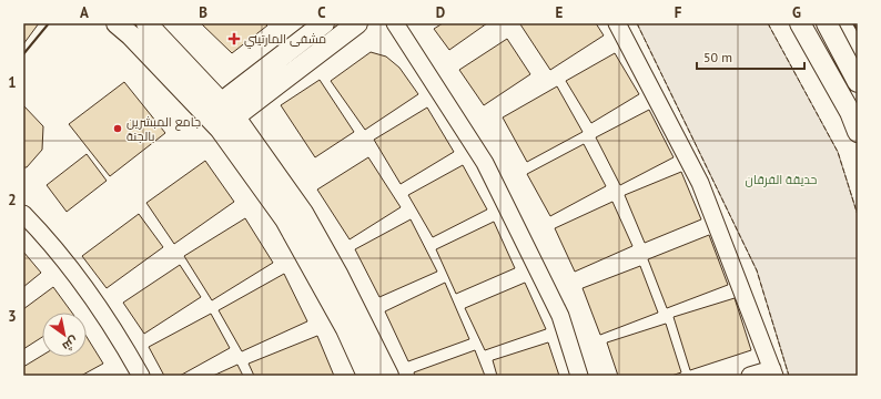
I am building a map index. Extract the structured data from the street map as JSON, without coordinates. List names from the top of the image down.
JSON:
{
  "parks": ["حديقة الفرقان"],
  "places": {
    "health": ["مشفى المارتيني"],
    "other": ["جامع المبشرين بالجنة"]
  },
  "scale_bar": "50 m",
  "north": "bottom right",
  "grid": {
    "columns": [
      "A",
      "B",
      "C",
      "D",
      "E",
      "F",
      "G"
    ],
    "rows": ["1", "2", "3"]
  }
}
